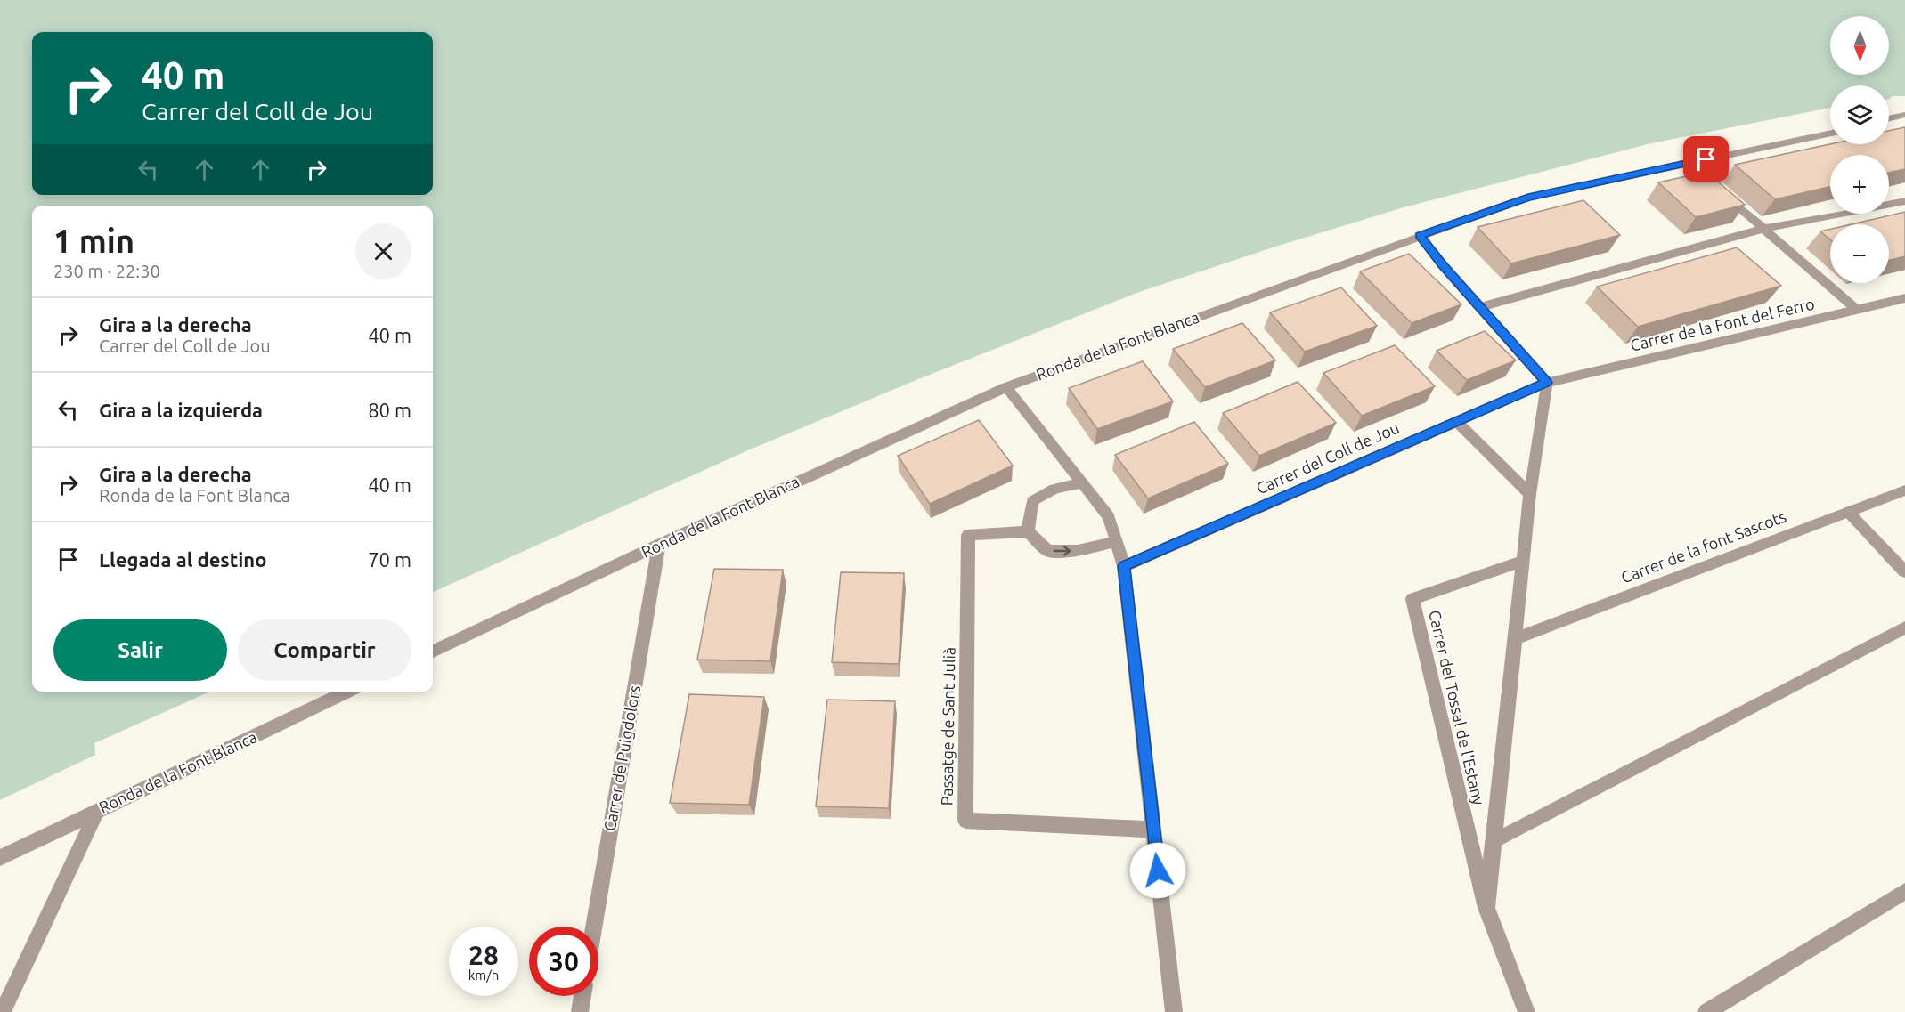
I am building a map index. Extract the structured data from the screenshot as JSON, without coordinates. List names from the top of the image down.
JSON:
{
  "streets": {
    "street": [
      "Carrer de la Font del Ferro",
      "Ronda de la Font Blanca",
      "Carrer del Coll de Jou",
      "Carrer de la font Sascots",
      "Carrer del Tossal de l'Estany",
      "Passatge de Sant Julià",
      "Carrer de Puigdolors"
    ]
  },
  "crossings": [
    ["Carrer de la Font del Ferro", "Carrer del Coll de Jou"],
    ["Carrer de la Font del Ferro", "Carrer del Tossal de l'Estany"],
    ["Ronda de la Font Blanca", "Carrer de Puigdolors"],
    ["Carrer del Coll de Jou", "Carrer del Tossal de l'Estany"],
    ["Carrer de la font Sascots", "Carrer del Tossal de l'Estany"]
  ],
  "north": "bottom",
  "page": {
    "map_buttons": ["+", "−"],
    "turn": ["40 m", "Carrer del Coll de Jou"],
    "heading": ["1 min", "230 m · 22:30"],
    "list": [
      {
        "name": "Gira a la derecha",
        "note": "Carrer del Coll de Jou",
        "value": "40 m"
      },
      {
        "name": "Gira a la izquierda",
        "value": "80 m"
      },
      {
        "name": "Gira a la derecha",
        "note": "Ronda de la Font Blanca",
        "value": "40 m"
      },
      {
        "name": "Llegada al destino",
        "value": "70 m"
      }
    ],
    "buttons": ["Salir", "Compartir"],
    "speed": "28 km/h",
    "limit": "30"
  }
}
